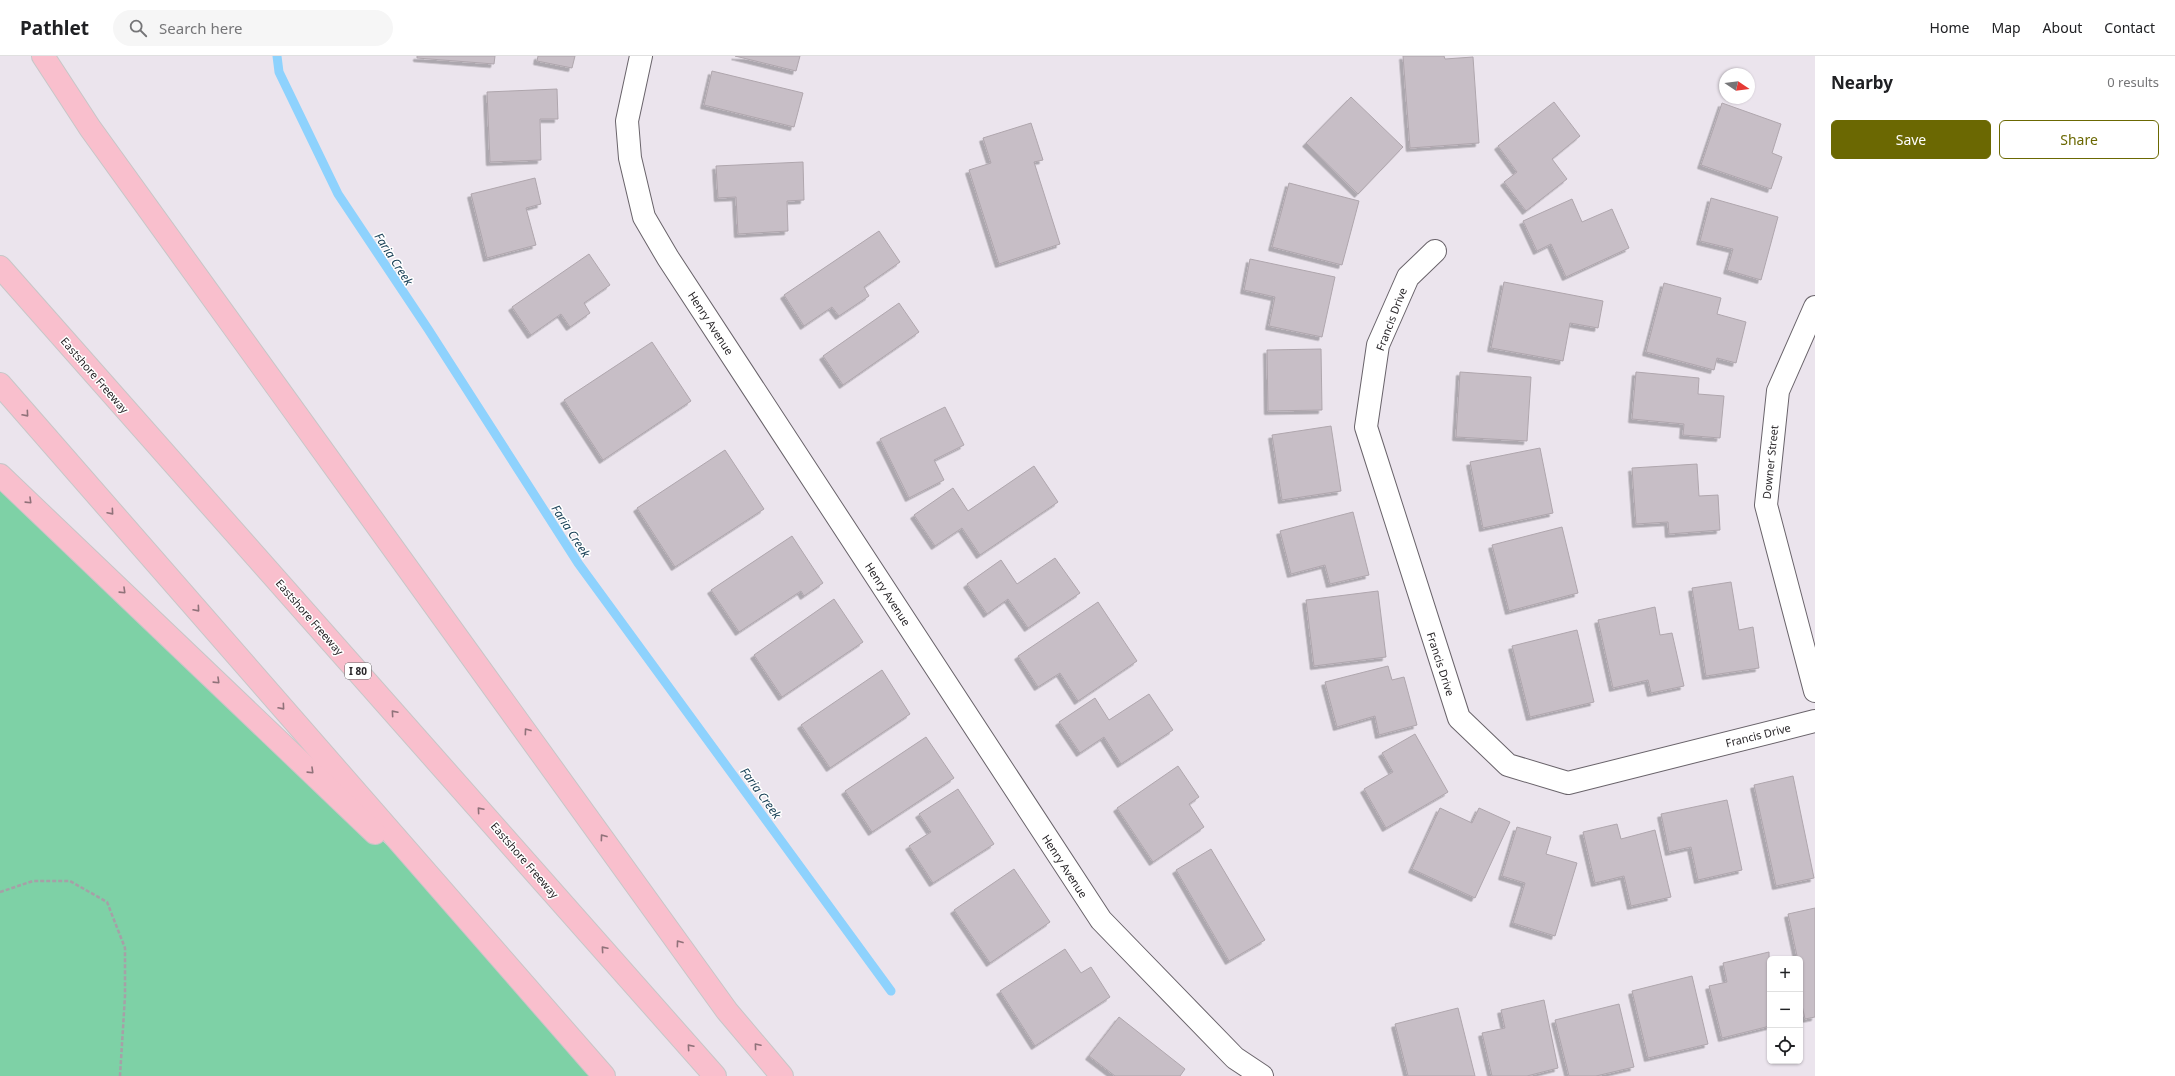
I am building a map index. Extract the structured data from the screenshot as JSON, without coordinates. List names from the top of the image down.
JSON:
{
  "streets": {
    "highway": ["Eastshore Freeway", "I 80"],
    "street": ["Francis Drive", "Henry Avenue", "Downer Street"]
  },
  "water": ["Faria Creek"],
  "north": "right",
  "page": {
    "header": "Pathlet",
    "search": "Search here",
    "nav": [
      "Home",
      "Map",
      "About",
      "Contact"
    ],
    "heading": ["Nearby", "0 results"],
    "buttons": ["Save", "Share"],
    "map_buttons": ["+", "−"]
  }
}
